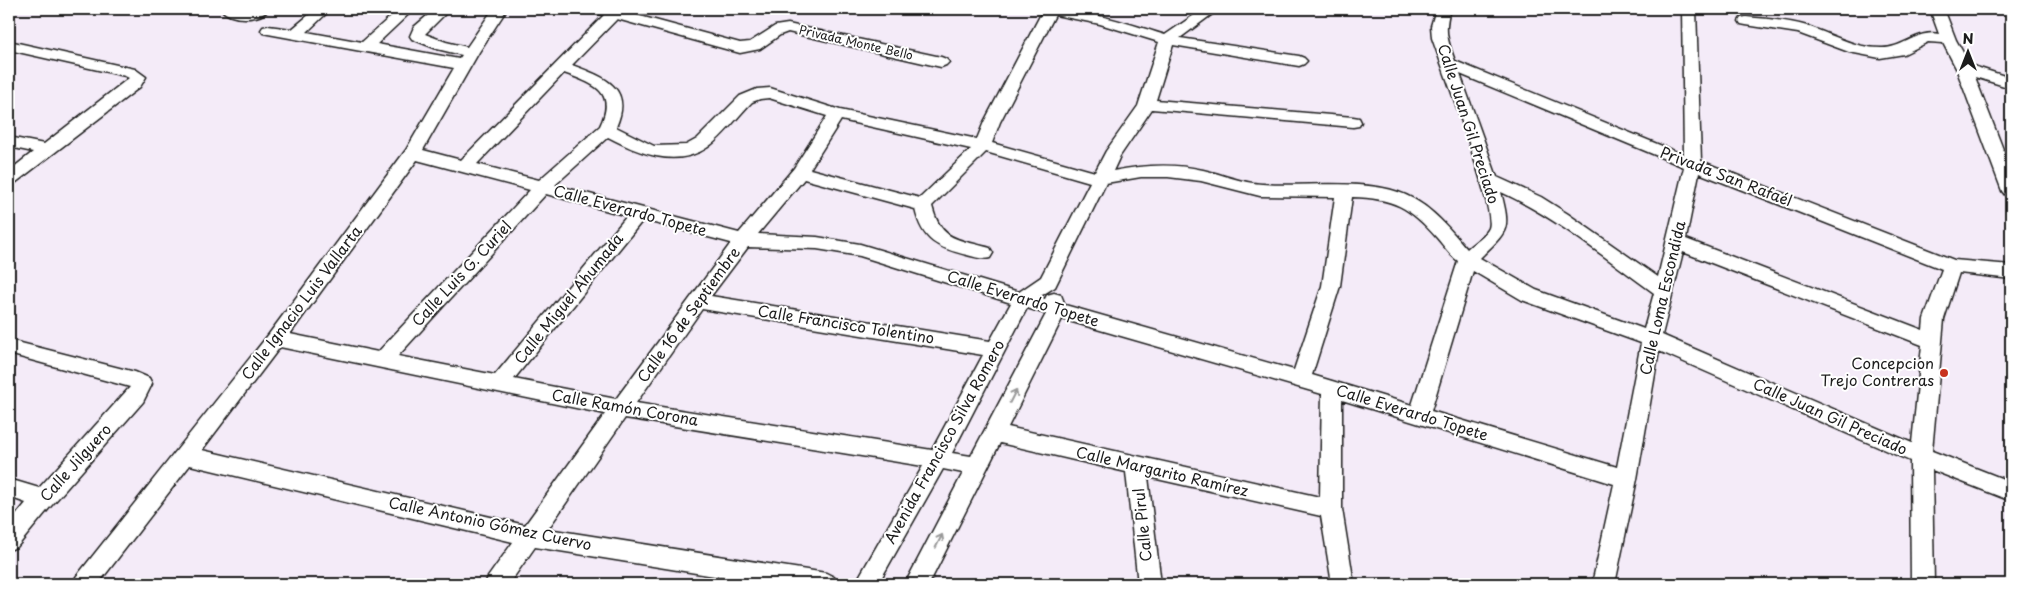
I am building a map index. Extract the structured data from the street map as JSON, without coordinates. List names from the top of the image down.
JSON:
{
  "streets": {
    "street": [
      "Privada Monte Bello",
      "Calle Juan Gil Preciado",
      "Privada San Rafaél",
      "Calle Everardo Topete",
      "Calle Luis G. Curiel",
      "Calle Loma Escondida",
      "Calle Miguel Ahumada",
      "Calle Ignacio Luis Vallarta",
      "Calle 16 de Septiembre",
      "Calle Francisco Tolentino",
      "Calle Ramón Corona",
      "Avenida Francisco Silva Romero",
      "Calle Jilguero",
      "Calle Margarito Ramírez",
      "Calle Antonio Gómez Cuervo",
      "Calle Pirul"
    ]
  },
  "crossings": [
    ["Calle Juan Gil Preciado", "Privada San Rafaél"],
    ["Calle Juan Gil Preciado", "Calle Loma Escondida"],
    ["Privada San Rafaél", "Calle Loma Escondida"],
    ["Calle Everardo Topete", "Calle Luis G. Curiel"],
    ["Calle Everardo Topete", "Calle Loma Escondida"],
    ["Calle Everardo Topete", "Calle Miguel Ahumada"],
    ["Calle Everardo Topete", "Calle Ignacio Luis Vallarta"],
    ["Calle Everardo Topete", "Calle 16 de Septiembre"],
    ["Calle Everardo Topete", "Avenida Francisco Silva Romero"],
    ["Calle Luis G. Curiel", "Calle Ramón Corona"],
    ["Calle Miguel Ahumada", "Calle Ramón Corona"],
    ["Calle Ignacio Luis Vallarta", "Calle Ramón Corona"],
    ["Calle Ignacio Luis Vallarta", "Calle Antonio Gómez Cuervo"],
    ["Calle 16 de Septiembre", "Calle Francisco Tolentino"],
    ["Calle 16 de Septiembre", "Calle Ramón Corona"],
    ["Calle 16 de Septiembre", "Calle Antonio Gómez Cuervo"],
    ["Calle Francisco Tolentino", "Avenida Francisco Silva Romero"],
    ["Calle Ramón Corona", "Avenida Francisco Silva Romero"],
    ["Calle Margarito Ramírez", "Calle Pirul"]
  ],
  "places": ["Concepcion Trejo Contreras"],
  "north": "top"
}
